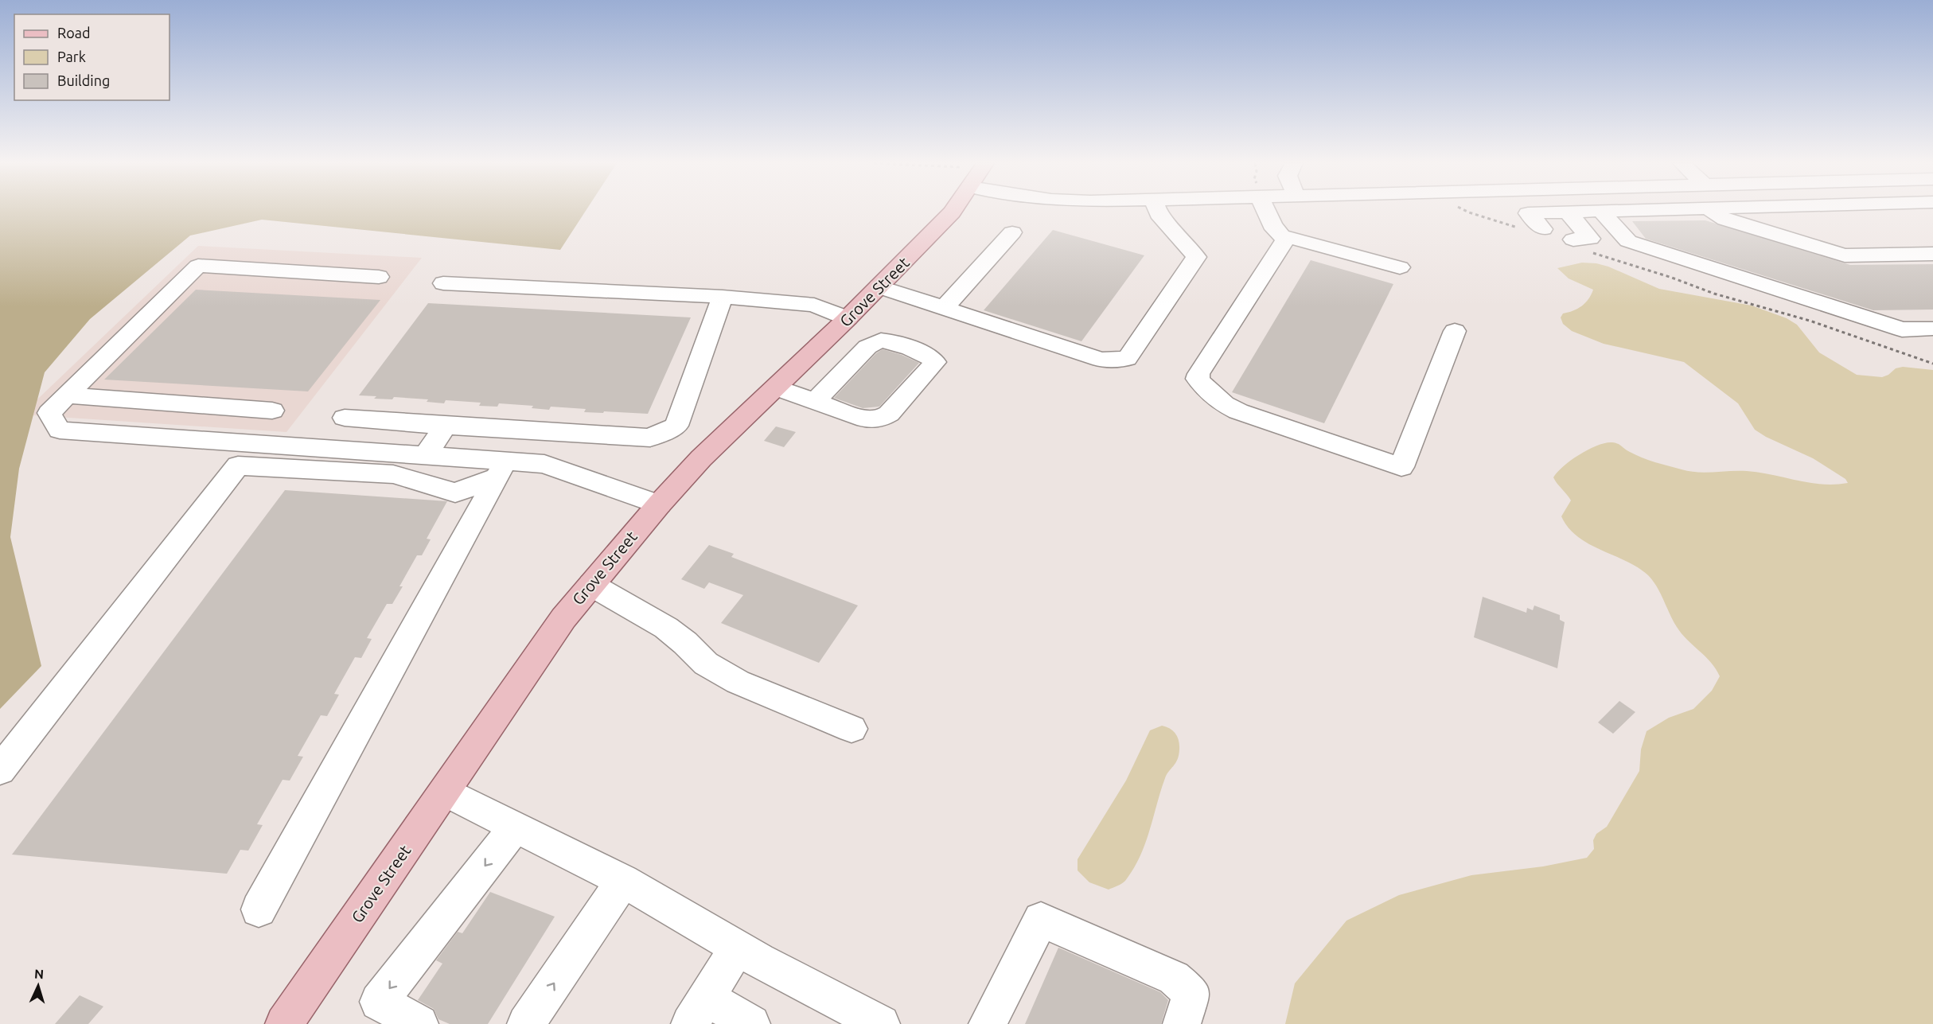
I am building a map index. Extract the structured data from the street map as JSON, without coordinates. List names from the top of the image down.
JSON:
{
  "streets": {
    "main road": ["Grove Street"]
  },
  "legend": ["Road", "Park", "Building"],
  "north": "top"
}
